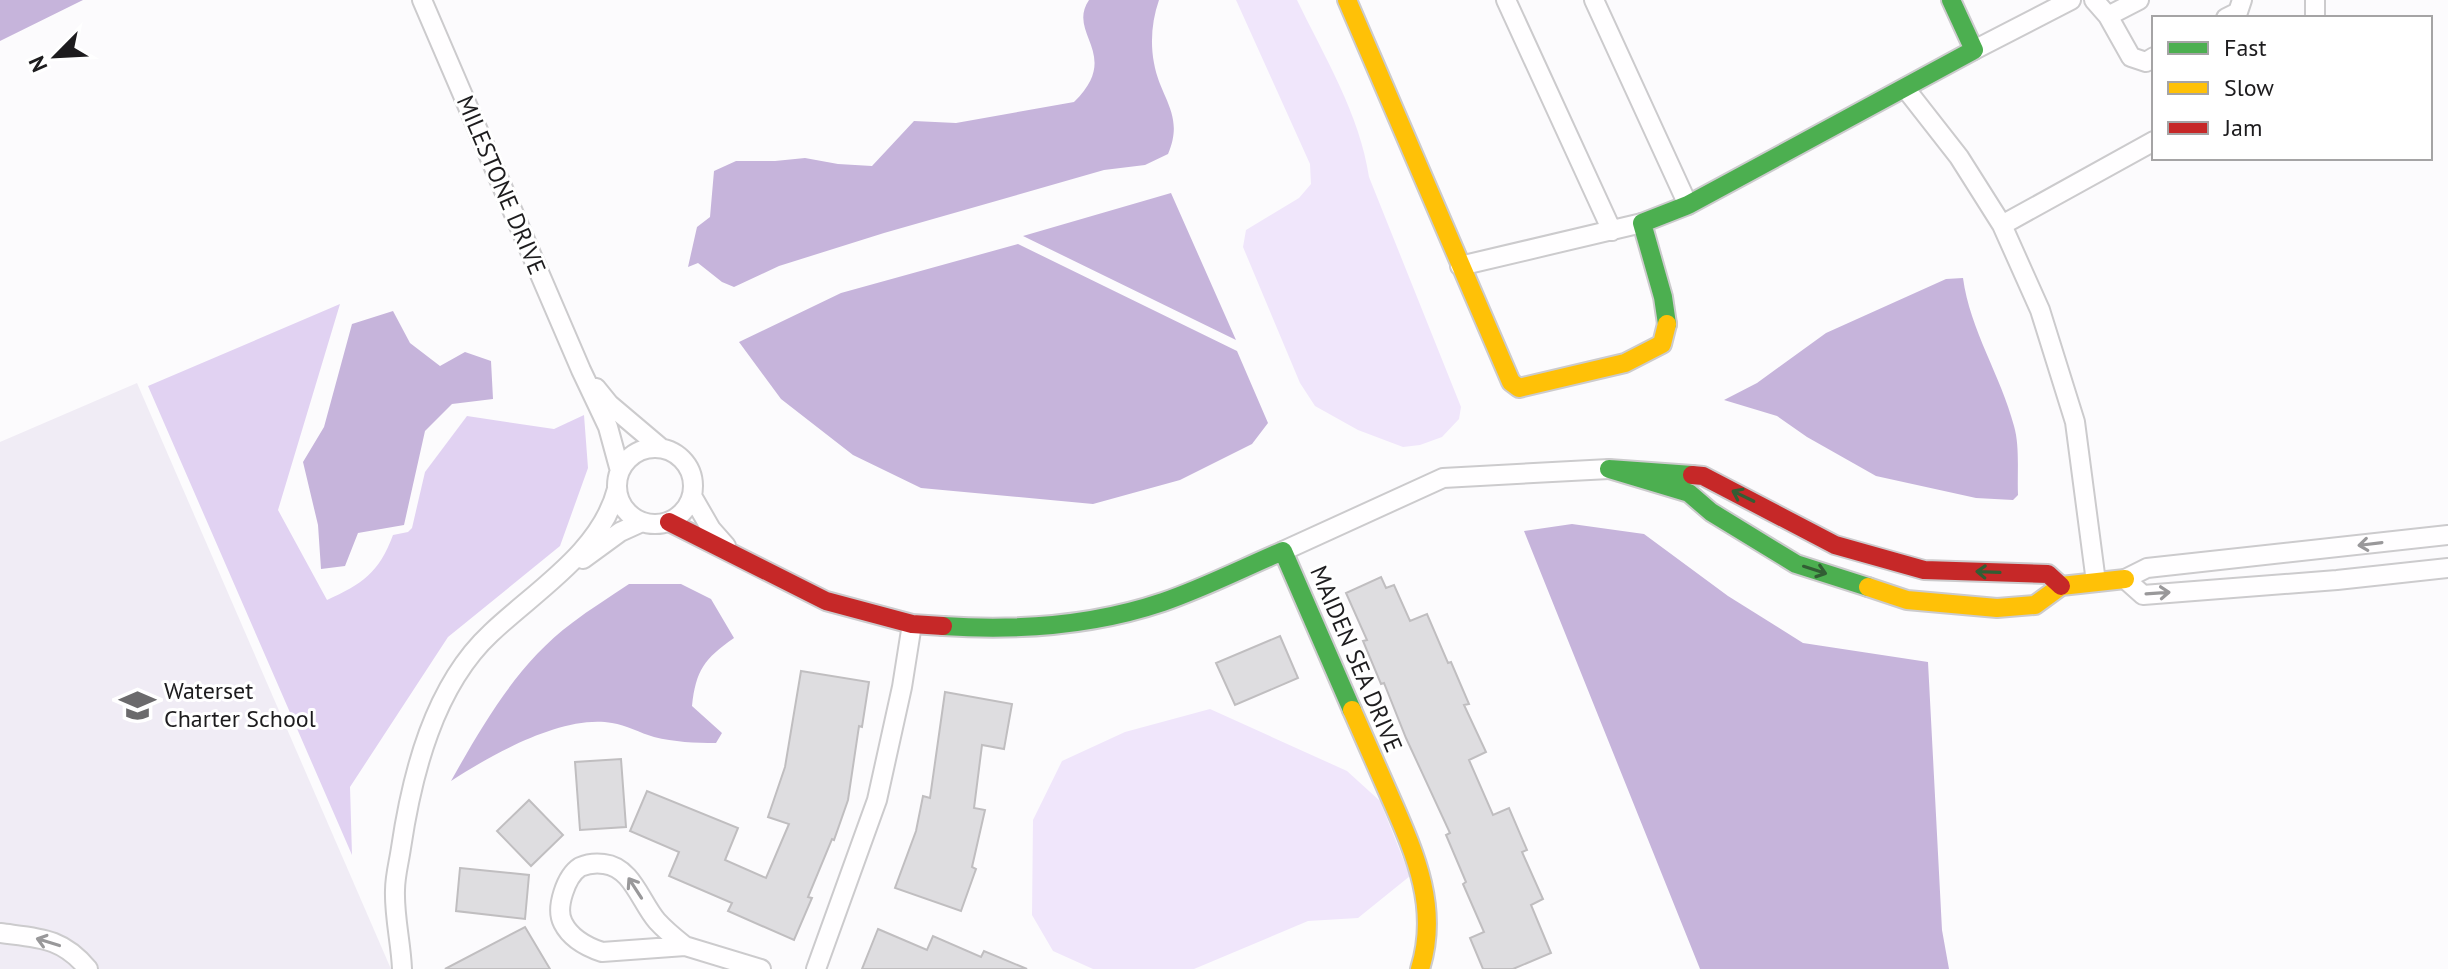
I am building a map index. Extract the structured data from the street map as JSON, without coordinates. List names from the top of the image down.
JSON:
{
  "streets": {
    "street": ["MILESTONE DRIVE", "MAIDEN SEA DRIVE"]
  },
  "crossings": [
    ["MILESTONE DRIVE", "MAIDEN SEA DRIVE"]
  ],
  "places": {
    "school or university": ["Waterset Charter School"]
  },
  "legend": ["Fast", "Slow", "Jam"],
  "north": "bottom left"
}
